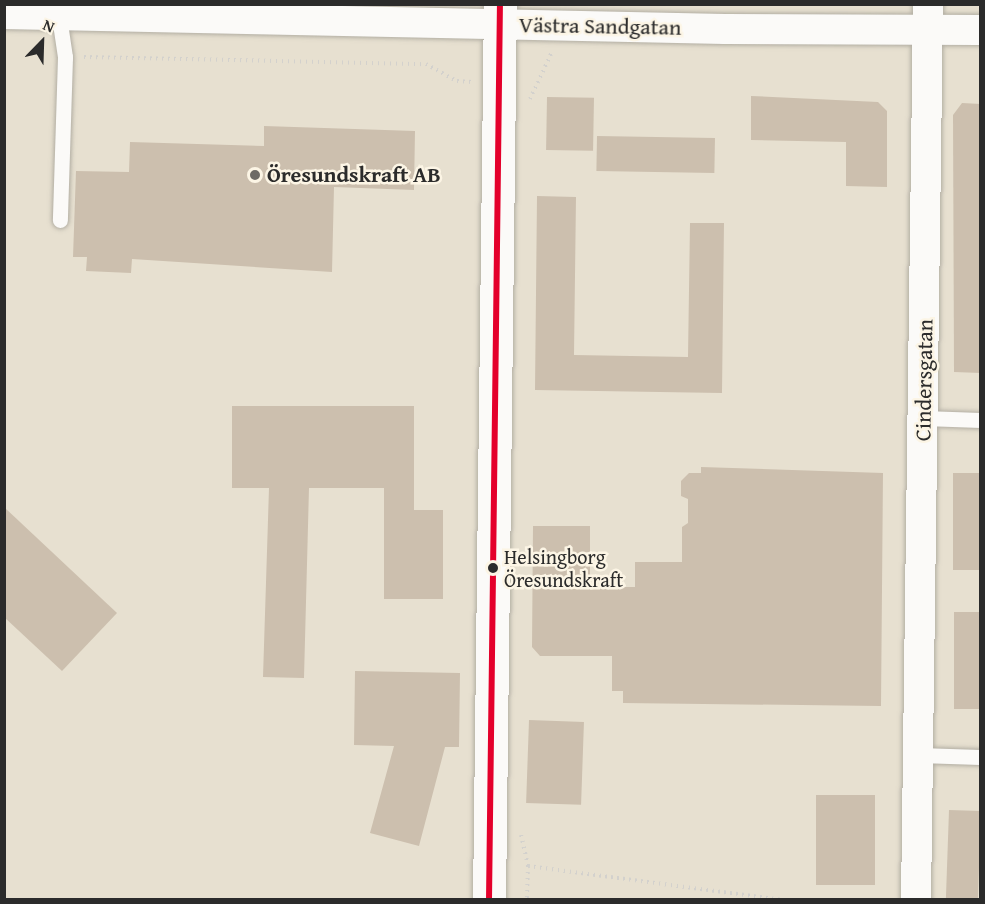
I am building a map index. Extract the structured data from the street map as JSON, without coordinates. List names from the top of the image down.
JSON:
{
  "streets": {
    "street": ["Västra Sandgatan", "Cindersgatan"]
  },
  "crossings": [
    ["Västra Sandgatan", "Cindersgatan"]
  ],
  "places": ["Öresundskraft AB", "Helsingborg Öresundskraft"],
  "north": "top right"
}
